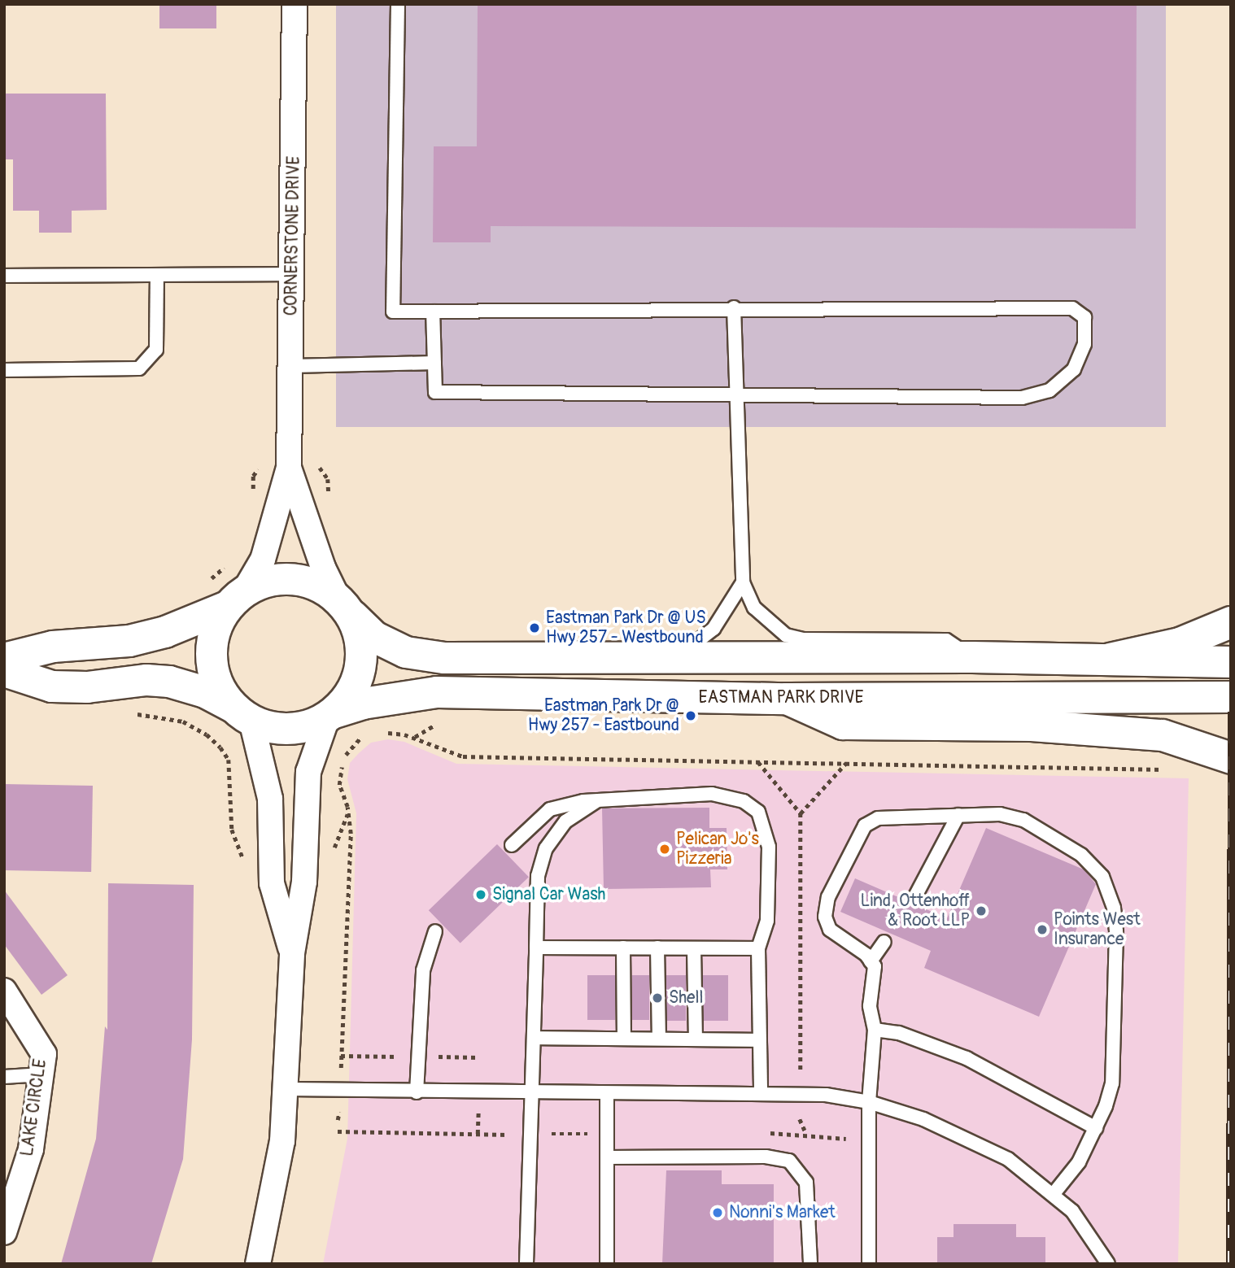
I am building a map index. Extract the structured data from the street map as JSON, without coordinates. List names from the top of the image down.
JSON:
{
  "streets": {
    "street": ["CORNERSTONE DRIVE", "EASTMAN PARK DRIVE", "LAKE CIRCLE"]
  },
  "crossings": [
    ["CORNERSTONE DRIVE", "EASTMAN PARK DRIVE"]
  ],
  "places": [
    "Eastman Park Dr @ US Hwy 257 - Westbound",
    "Eastman Park Dr @ Hwy 257 - Eastbound",
    "Pelican Jo's Pizzeria",
    "Signal Car Wash",
    "Lind, Ottenhoff & Root LLP",
    "Points West Insurance",
    "Shell",
    "Nonni's Market"
  ]
}
